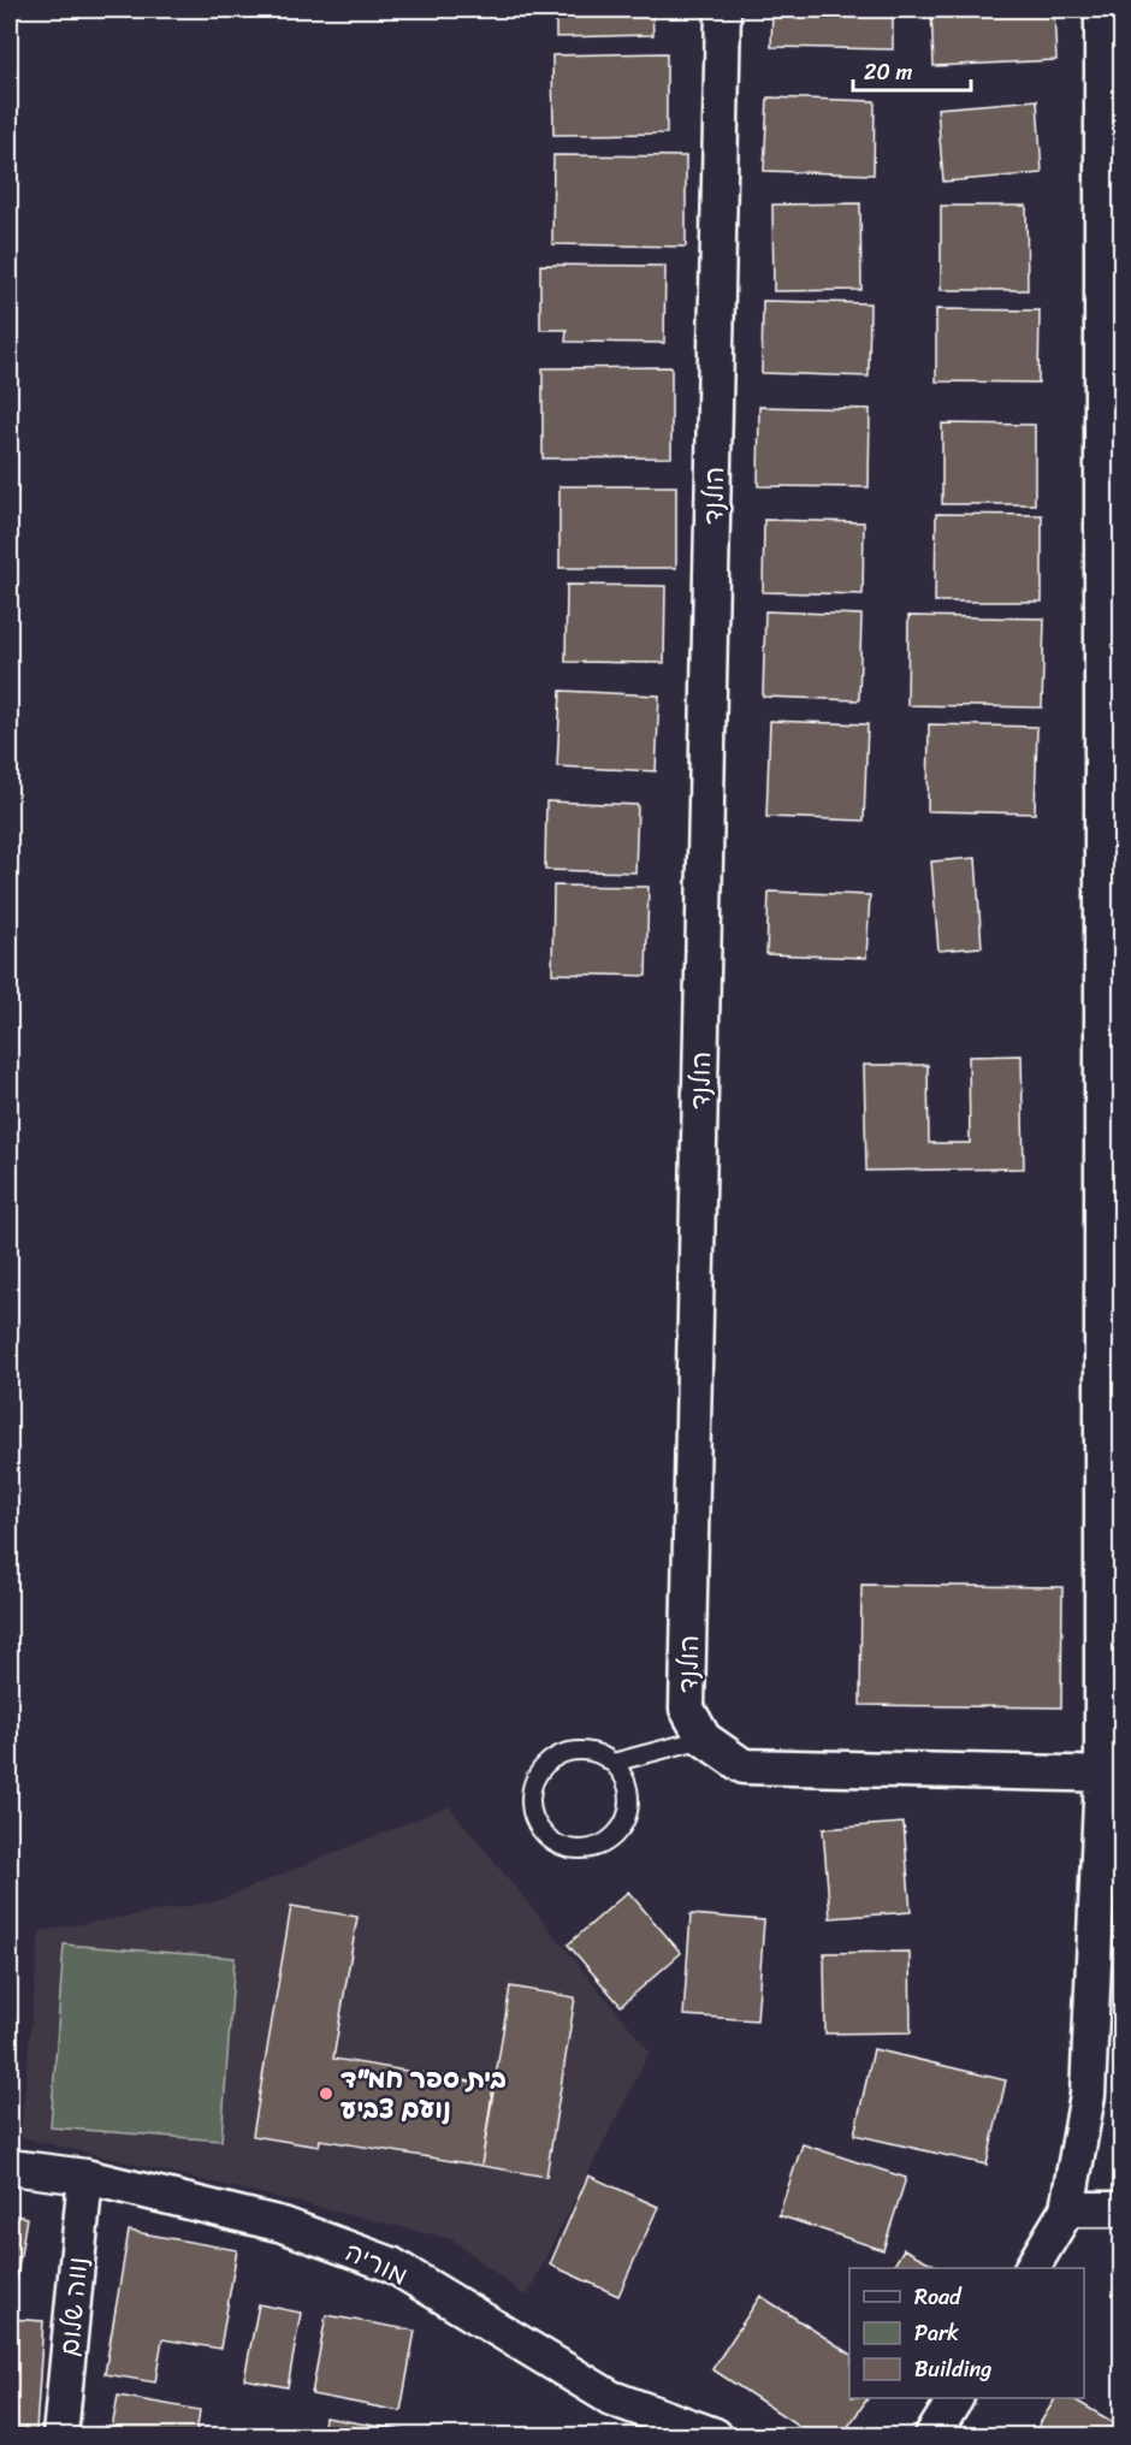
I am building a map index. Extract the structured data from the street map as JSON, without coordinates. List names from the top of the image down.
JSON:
{
  "streets": {
    "street": ["הולנד", "מוריה", "נווה שלום"]
  },
  "crossings": [
    ["מוריה", "נווה שלום"]
  ],
  "places": ["בית ספר חמ\"ד נועם צביע"],
  "legend": ["Road", "Park", "Building"],
  "scale_bar": "20 m"
}
